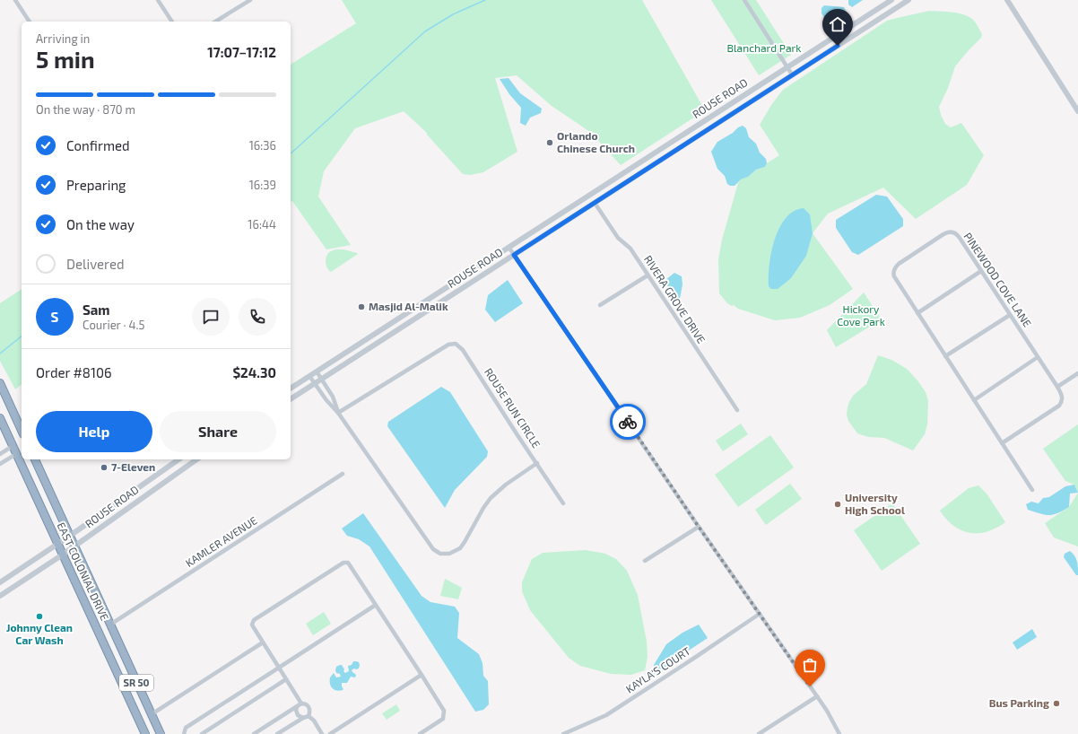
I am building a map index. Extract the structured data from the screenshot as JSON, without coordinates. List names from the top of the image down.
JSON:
{
  "streets": {
    "highway": ["EAST COLONIAL DRIVE", "SR 50"],
    "street": [
      "ROUSE ROAD",
      "PINEWOOD COVE LANE",
      "RIVERA GROVE DRIVE",
      "ROUSE RUN CIRCLE",
      "KAMLER AVENUE",
      "KAYLA'S COURT"
    ]
  },
  "crossings": [
    ["ROUSE ROAD", "RIVERA GROVE DRIVE"],
    ["ROUSE ROAD", "ROUSE RUN CIRCLE"],
    ["ROUSE ROAD", "EAST COLONIAL DRIVE"],
    ["KAMLER AVENUE", "EAST COLONIAL DRIVE"]
  ],
  "parks": ["Blanchard Park", "Hickory Cove Park"],
  "places": [
    "Orlando Chinese Church",
    "Masjid Al-Malik",
    "7-Eleven",
    "University High School",
    "Johnny Clean Car Wash",
    "Bus Parking"
  ],
  "page": {
    "heading": ["5 min", "Arriving in", "17:07–17:12"],
    "panel": [
      "Sam",
      "Courier · 4.5",
      "Order #8106",
      "$24.30"
    ],
    "bar": "On the way · 870 m",
    "list": [
      ["Confirmed", "16:36"],
      ["Preparing", "16:39"],
      ["On the way", "16:44"],
      "Delivered"
    ],
    "round": "S",
    "buttons": ["Help", "Share"]
  }
}
